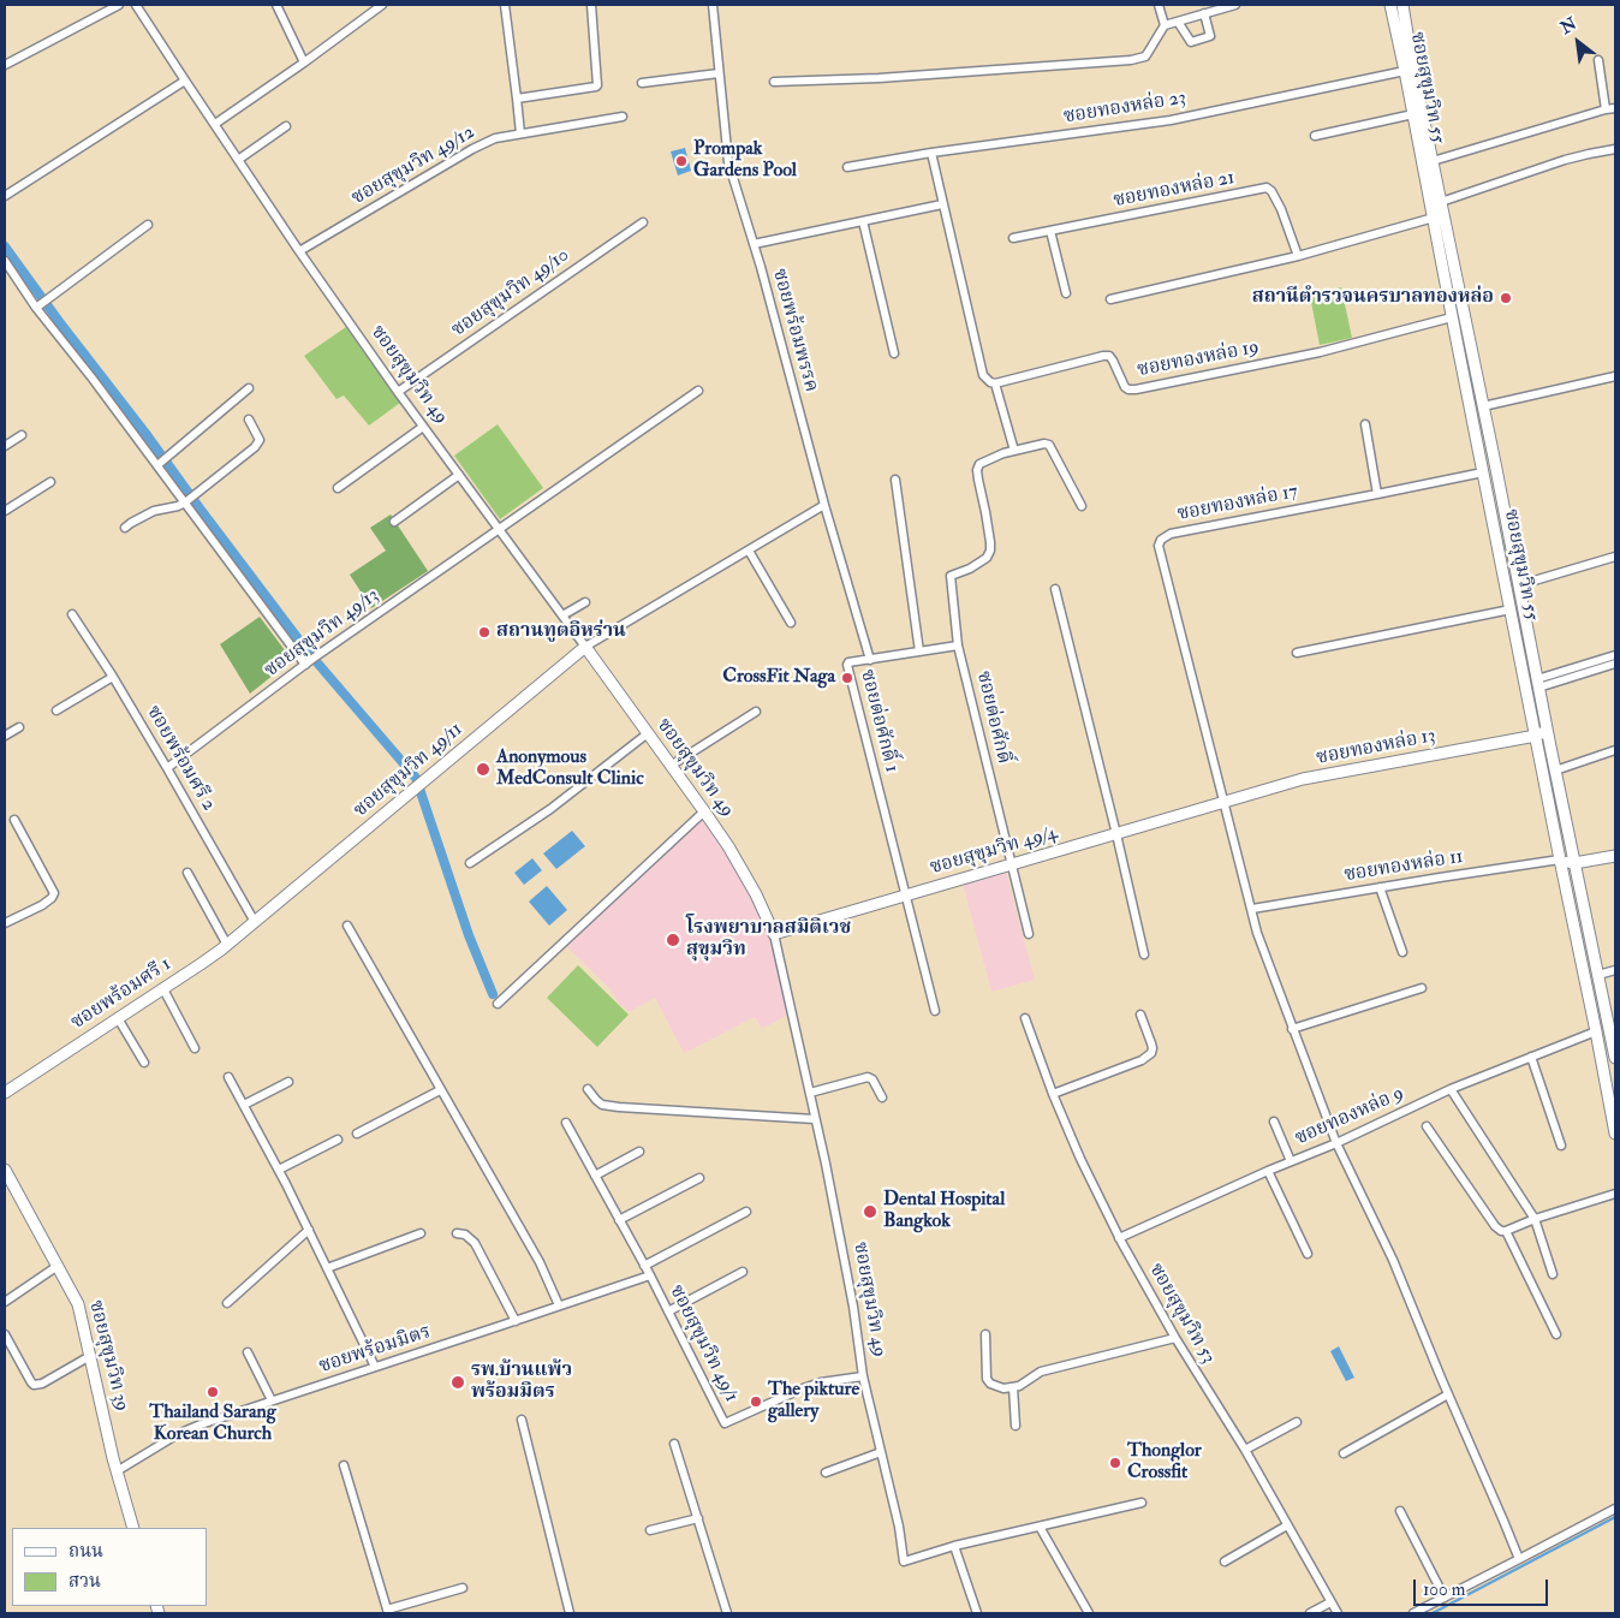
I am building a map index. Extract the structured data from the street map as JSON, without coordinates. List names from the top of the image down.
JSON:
{
  "streets": {
    "main road": [
      "ซอยสุขุมวิท 55",
      "ซอยสุขุมวิท 49",
      "ซอยทองหล่อ 13",
      "ซอยสุขุมวิท 49/11",
      "ซอยสุขุมวิท 49/4",
      "ซอยพร้อมศรี 1",
      "ซอยสุขุมวิท 39"
    ],
    "street": [
      "ซอยทองหล่อ 23",
      "ซอยสุขุมวิท 49/12",
      "ซอยทองหล่อ 21",
      "ซอยสุขุมวิท 49/10",
      "ซอยพร้อมพรรค",
      "ซอยทองหล่อ 19",
      "ซอยทองหล่อ 17",
      "ซอยสุขุมวิท 49/13",
      "ซอยต่อศักดิ์",
      "ซอยต่อศักดิ์ 1",
      "ซอยพร้อมศรี 2",
      "ซอยทองหล่อ 11",
      "ซอยทองหล่อ 9",
      "ซอยสุขุมวิท 53",
      "ซอยสุขุมวิท 49/1",
      "ซอยพร้อมมิตร"
    ]
  },
  "crossings": [
    ["ซอยสุขุมวิท 55", "ซอยทองหล่อ 23"],
    ["ซอยสุขุมวิท 55", "ซอยทองหล่อ 19"],
    ["ซอยสุขุมวิท 55", "ซอยทองหล่อ 17"],
    ["ซอยสุขุมวิท 55", "ซอยทองหล่อ 13"],
    ["ซอยสุขุมวิท 55", "ซอยทองหล่อ 11"],
    ["ซอยสุขุมวิท 55", "ซอยทองหล่อ 9"],
    ["ซอยสุขุมวิท 49/12", "ซอยสุขุมวิท 49"],
    ["ซอยสุขุมวิท 49/10", "ซอยสุขุมวิท 49"],
    ["ซอยพร้อมพรรค", "ซอยต่อศักดิ์ 1"],
    ["ซอยสุขุมวิท 49", "ซอยสุขุมวิท 49/13"],
    ["ซอยสุขุมวิท 49", "ซอยสุขุมวิท 49/11"],
    ["ซอยสุขุมวิท 49", "ซอยสุขุมวิท 49/4"],
    ["ซอยสุขุมวิท 49", "ซอยสุขุมวิท 49/1"],
    ["ซอยทองหล่อ 17", "ซอยทองหล่อ 13"],
    ["ซอยทองหล่อ 17", "ซอยสุขุมวิท 49/4"],
    ["ซอยสุขุมวิท 49/13", "ซอยพร้อมศรี 2"],
    ["ซอยต่อศักดิ์", "ซอยต่อศักดิ์ 1"],
    ["ซอยต่อศักดิ์", "ซอยสุขุมวิท 49/4"],
    ["ซอยต่อศักดิ์ 1", "ซอยสุขุมวิท 49/4"],
    ["ซอยทองหล่อ 13", "ซอยสุขุมวิท 49/4"],
    ["ซอยพร้อมศรี 2", "ซอยสุขุมวิท 49/11"],
    ["ซอยพร้อมศรี 2", "ซอยพร้อมศรี 1"],
    ["ซอยสุขุมวิท 49/11", "ซอยพร้อมศรี 1"],
    ["ซอยทองหล่อ 9", "ซอยสุขุมวิท 53"],
    ["ซอยสุขุมวิท 49/1", "ซอยพร้อมมิตร"],
    ["ซอยพร้อมมิตร", "ซอยสุขุมวิท 39"]
  ],
  "places": [
    "Prompak Gardens Pool",
    "สถานีตำรวจนครบาลทองหล่อ",
    "สถานทูตอิหร่าน",
    "CrossFit Naga",
    "Anonymous MedConsult Clinic",
    "โรงพยาบาลสมิติเวช สุขุมวิท",
    "Dental Hospital Bangkok",
    "รพ.บ้านแพ้ว พร้อมมิตร",
    "Thailand Sarang Korean Church",
    "The pikture gallery",
    "Thonglor Crossfit"
  ],
  "legend": ["ถนน", "สวน"],
  "scale_bar": "100 m",
  "north": "top left"
}
